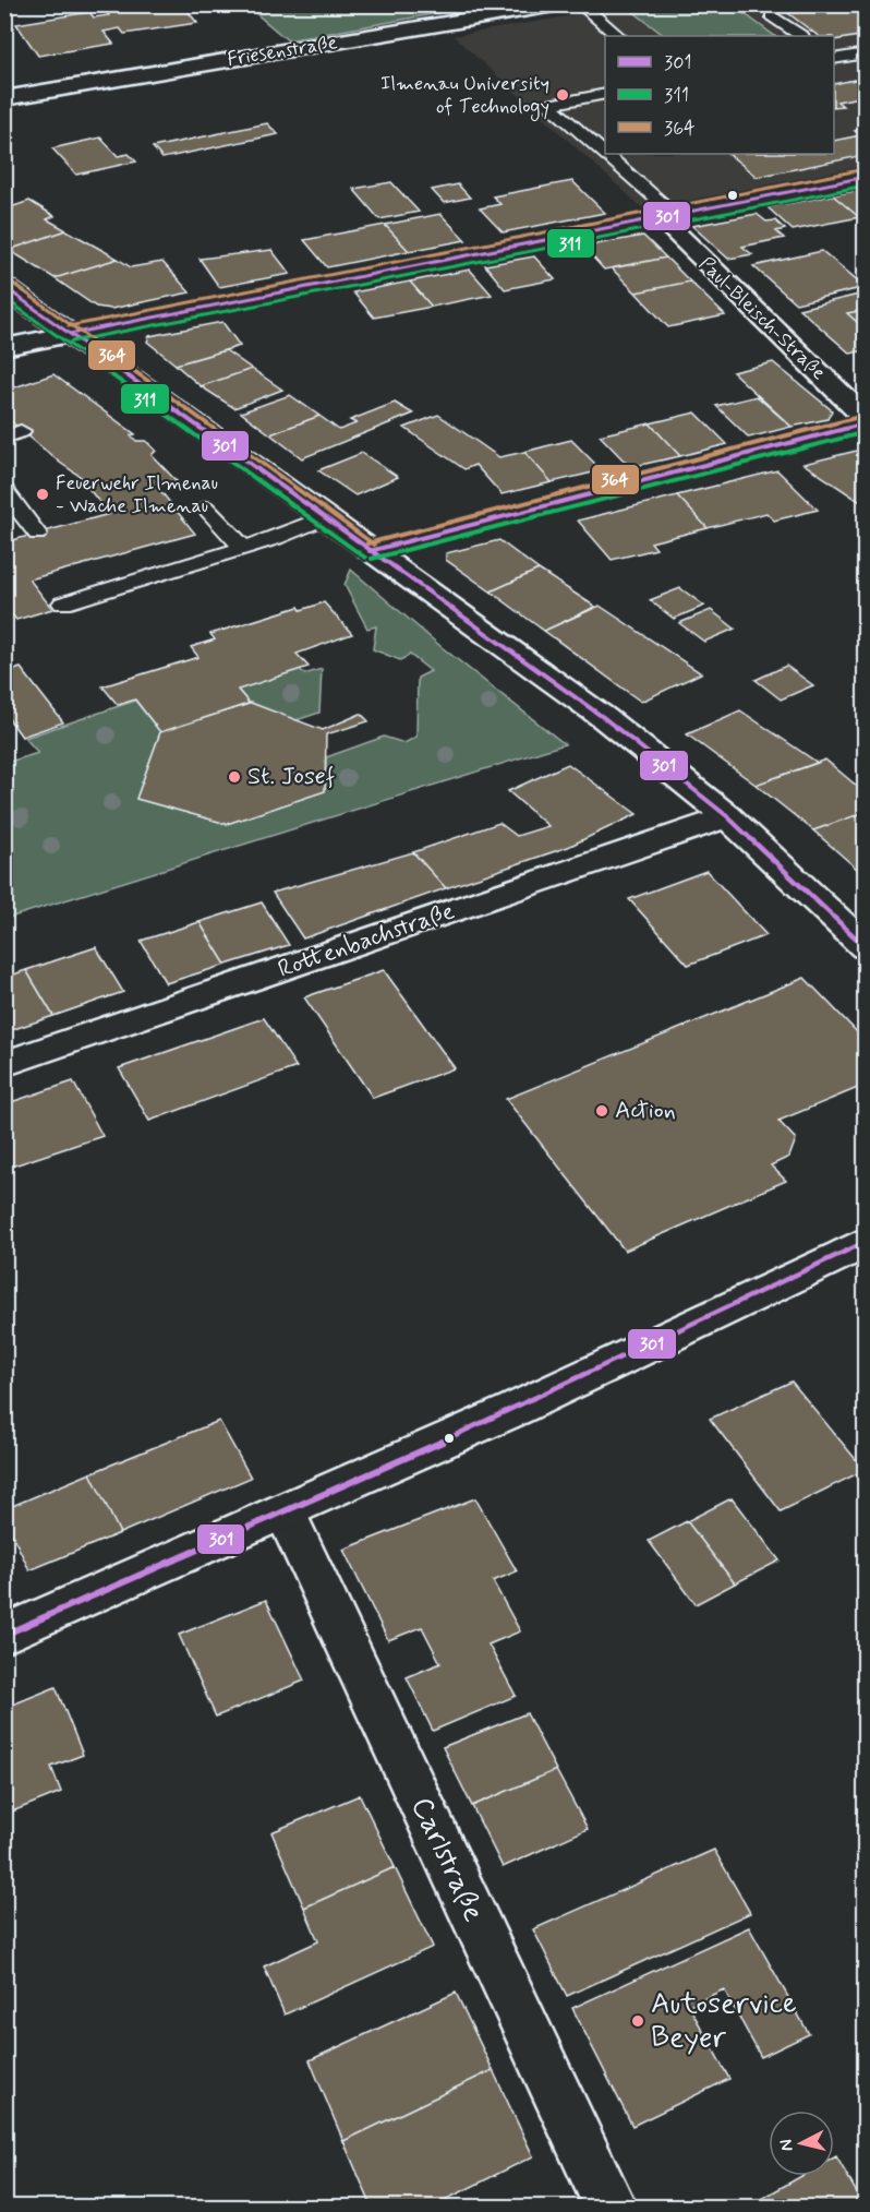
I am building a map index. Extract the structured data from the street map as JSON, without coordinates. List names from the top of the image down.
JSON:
{
  "streets": {
    "street": [
      "Friesenstraße",
      "Paul-Bleisch-Straße",
      "Rottenbachstraße",
      "Carlstraße"
    ]
  },
  "places": [
    "Ilmenau University of Technology",
    "Feuerwehr Ilmenau - Wache Ilmenau",
    "St. Josef",
    "Action",
    "Autoservice Beyer"
  ],
  "lines": ["transit line 364", "transit line 301", "transit line 311"],
  "legend": ["301", "311", "364"],
  "north": "left"
}
